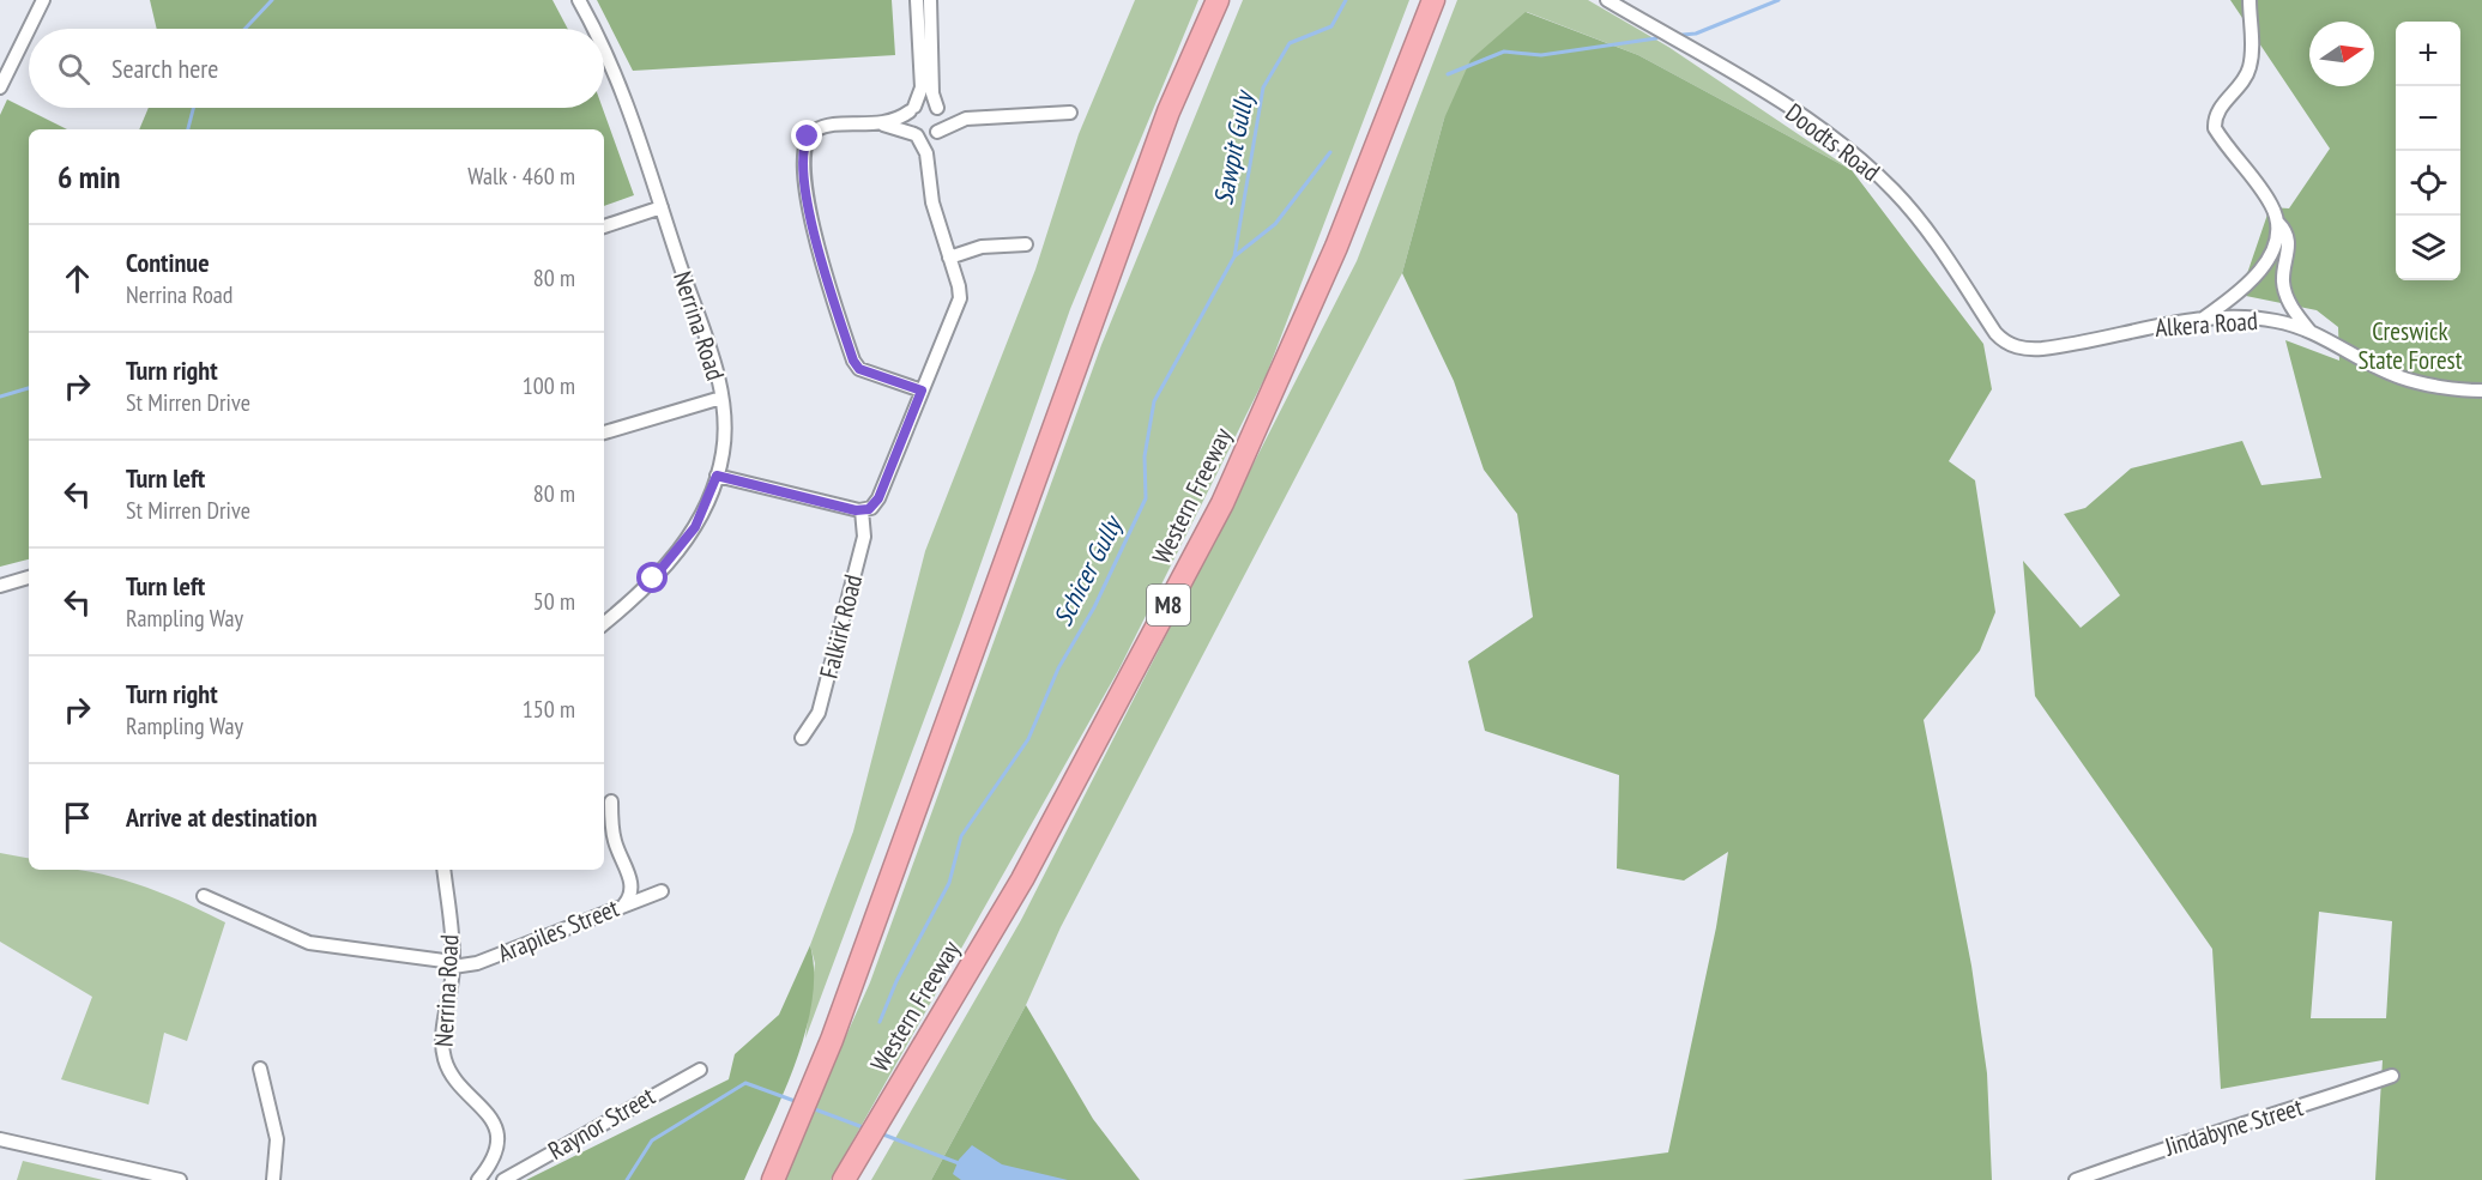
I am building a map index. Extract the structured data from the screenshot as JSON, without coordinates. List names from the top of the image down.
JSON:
{
  "streets": {
    "highway": ["Western Freeway", "M8"],
    "street": [
      "Doodts Road",
      "Alkera Road",
      "Nerrina Road",
      "Falkirk Road",
      "Arapiles Street",
      "Raynor Street",
      "Jindabyne Street"
    ]
  },
  "crossings": [
    ["Doodts Road", "Alkera Road"],
    ["Nerrina Road", "Arapiles Street"]
  ],
  "water": ["Sawpit Gully", "Schicer Gully"],
  "parks": ["Creswick State Forest"],
  "north": "right",
  "page": {
    "map_buttons": ["+", "−"],
    "search": "Search here",
    "heading": ["6 min", "Walk · 460 m"],
    "list": [
      ["Continue", "Nerrina Road", "80 m"],
      ["Turn right", "St Mirren Drive", "100 m"],
      ["Turn left", "St Mirren Drive", "80 m"],
      ["Turn left", "Rampling Way", "50 m"],
      ["Turn right", "Rampling Way", "150 m"],
      "Arrive at destination"
    ]
  }
}
